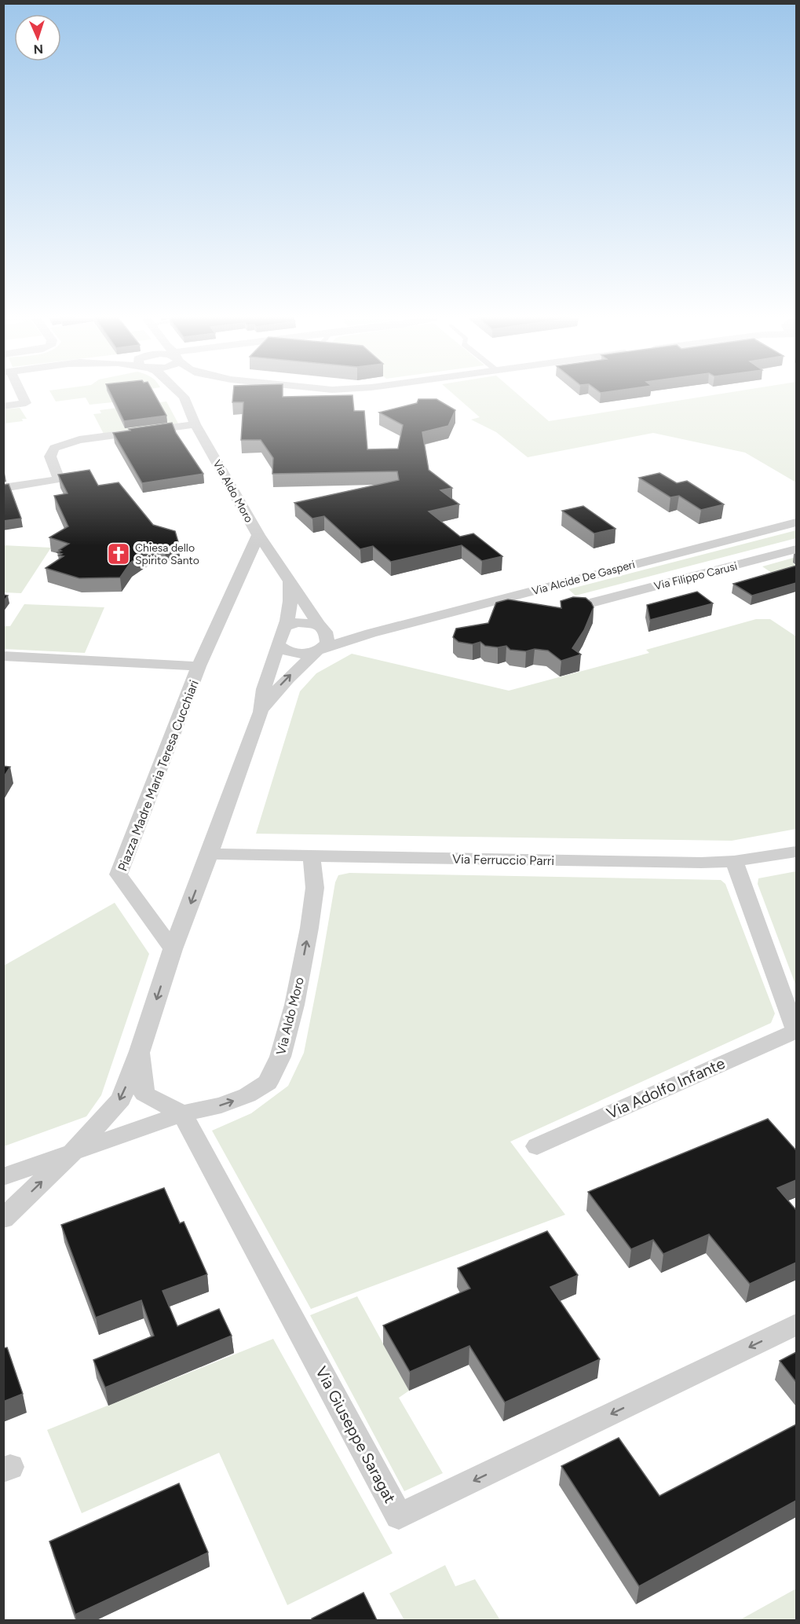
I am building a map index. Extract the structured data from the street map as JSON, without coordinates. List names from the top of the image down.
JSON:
{
  "streets": {
    "street": [
      "Via Aldo Moro",
      "Via Filippo Carusi",
      "Via Alcide De Gasperi",
      "Piazza Madre Maria Teresa Cucchiari",
      "Via Ferruccio Parri",
      "Via Adolfo Infante",
      "Via Giuseppe Saragat"
    ]
  },
  "crossings": [
    ["Via Aldo Moro", "Via Alcide De Gasperi"],
    ["Via Aldo Moro", "Via Ferruccio Parri"],
    ["Via Aldo Moro", "Via Giuseppe Saragat"],
    ["Via Ferruccio Parri", "Via Adolfo Infante"]
  ],
  "places": {
    "church": ["Chiesa dello Spirito Santo"]
  },
  "north": "bottom"
}
